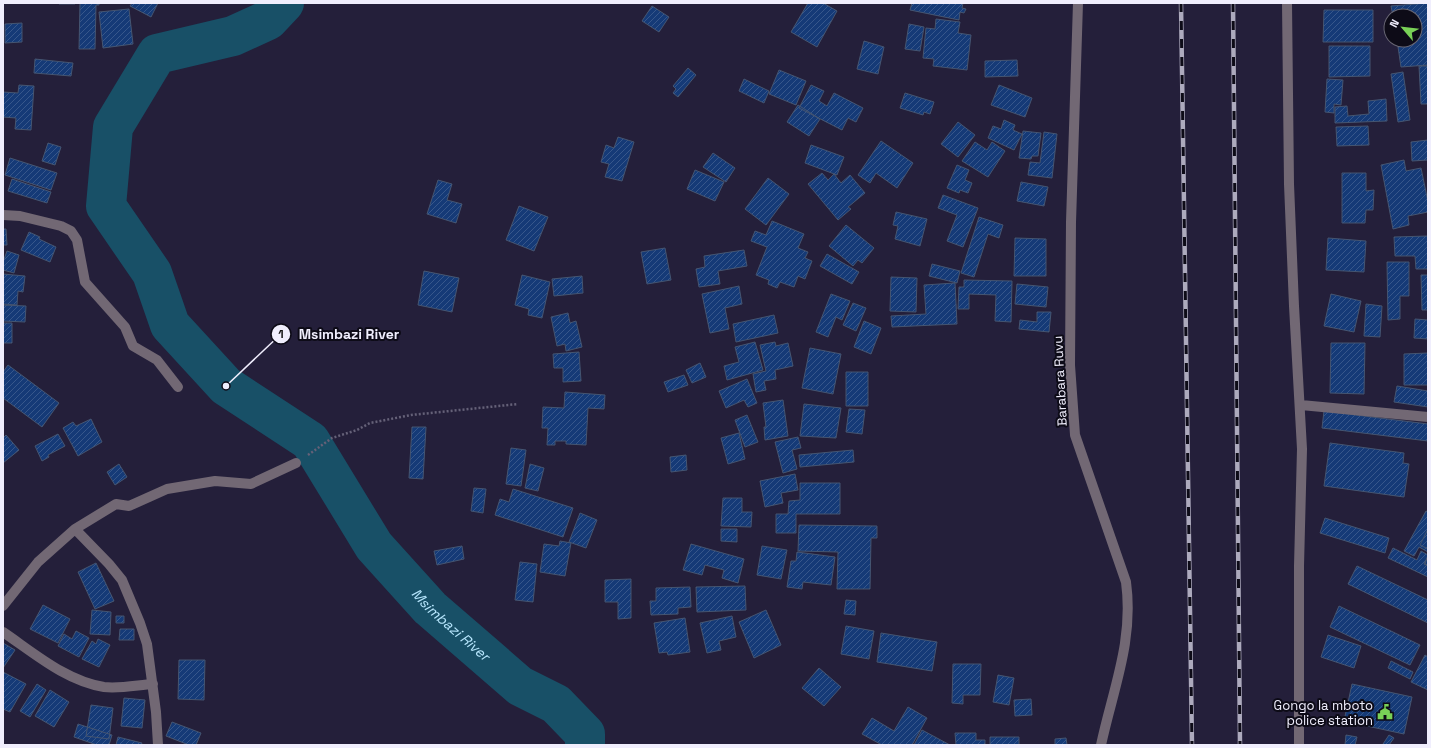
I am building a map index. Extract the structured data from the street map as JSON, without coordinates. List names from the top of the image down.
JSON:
{
  "streets": {
    "street": ["Barabara Ruvu"]
  },
  "water": ["Msimbazi River"],
  "places": {
    "other": ["Msimbazi River"],
    "public building": ["Gongo la mboto police station"]
  },
  "north": "top left"
}
